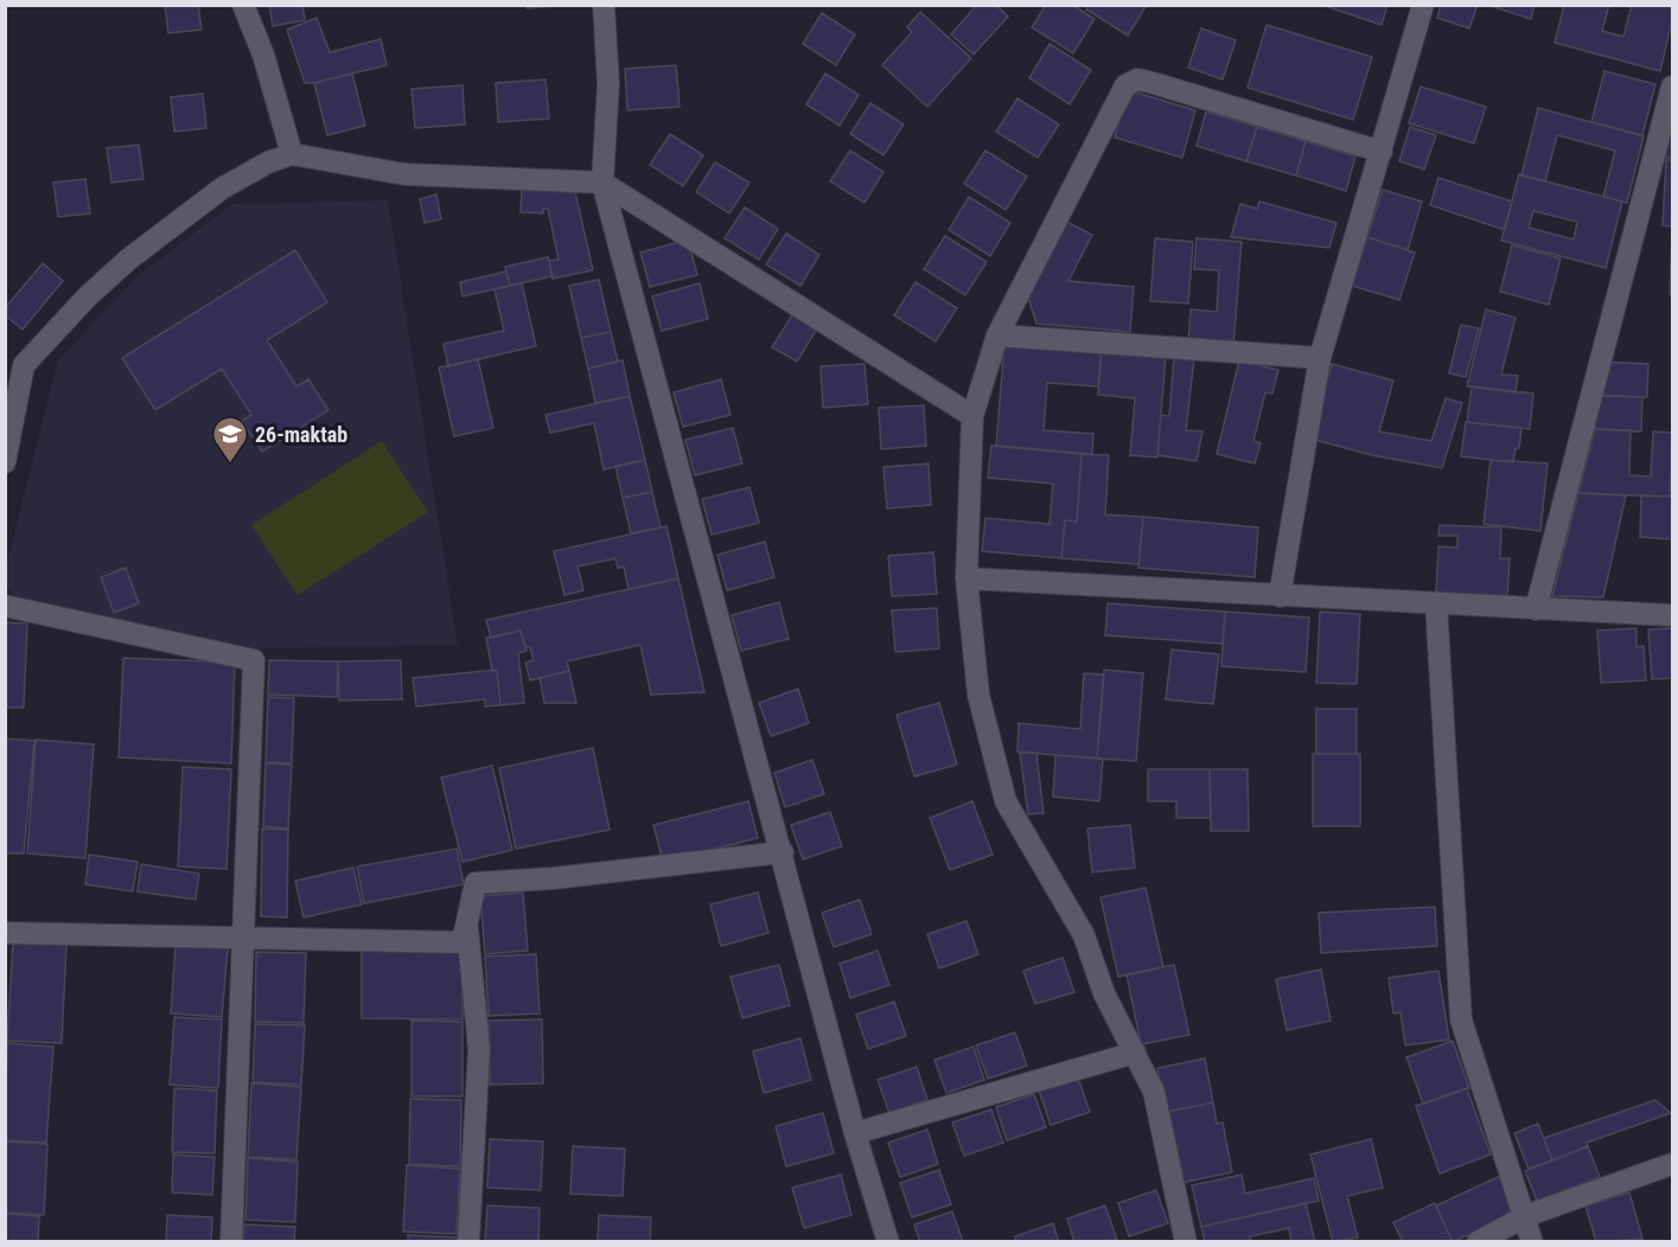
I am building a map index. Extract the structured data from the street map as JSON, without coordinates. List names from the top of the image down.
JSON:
{
  "places": {
    "school or university": ["26-maktab"]
  }
}
